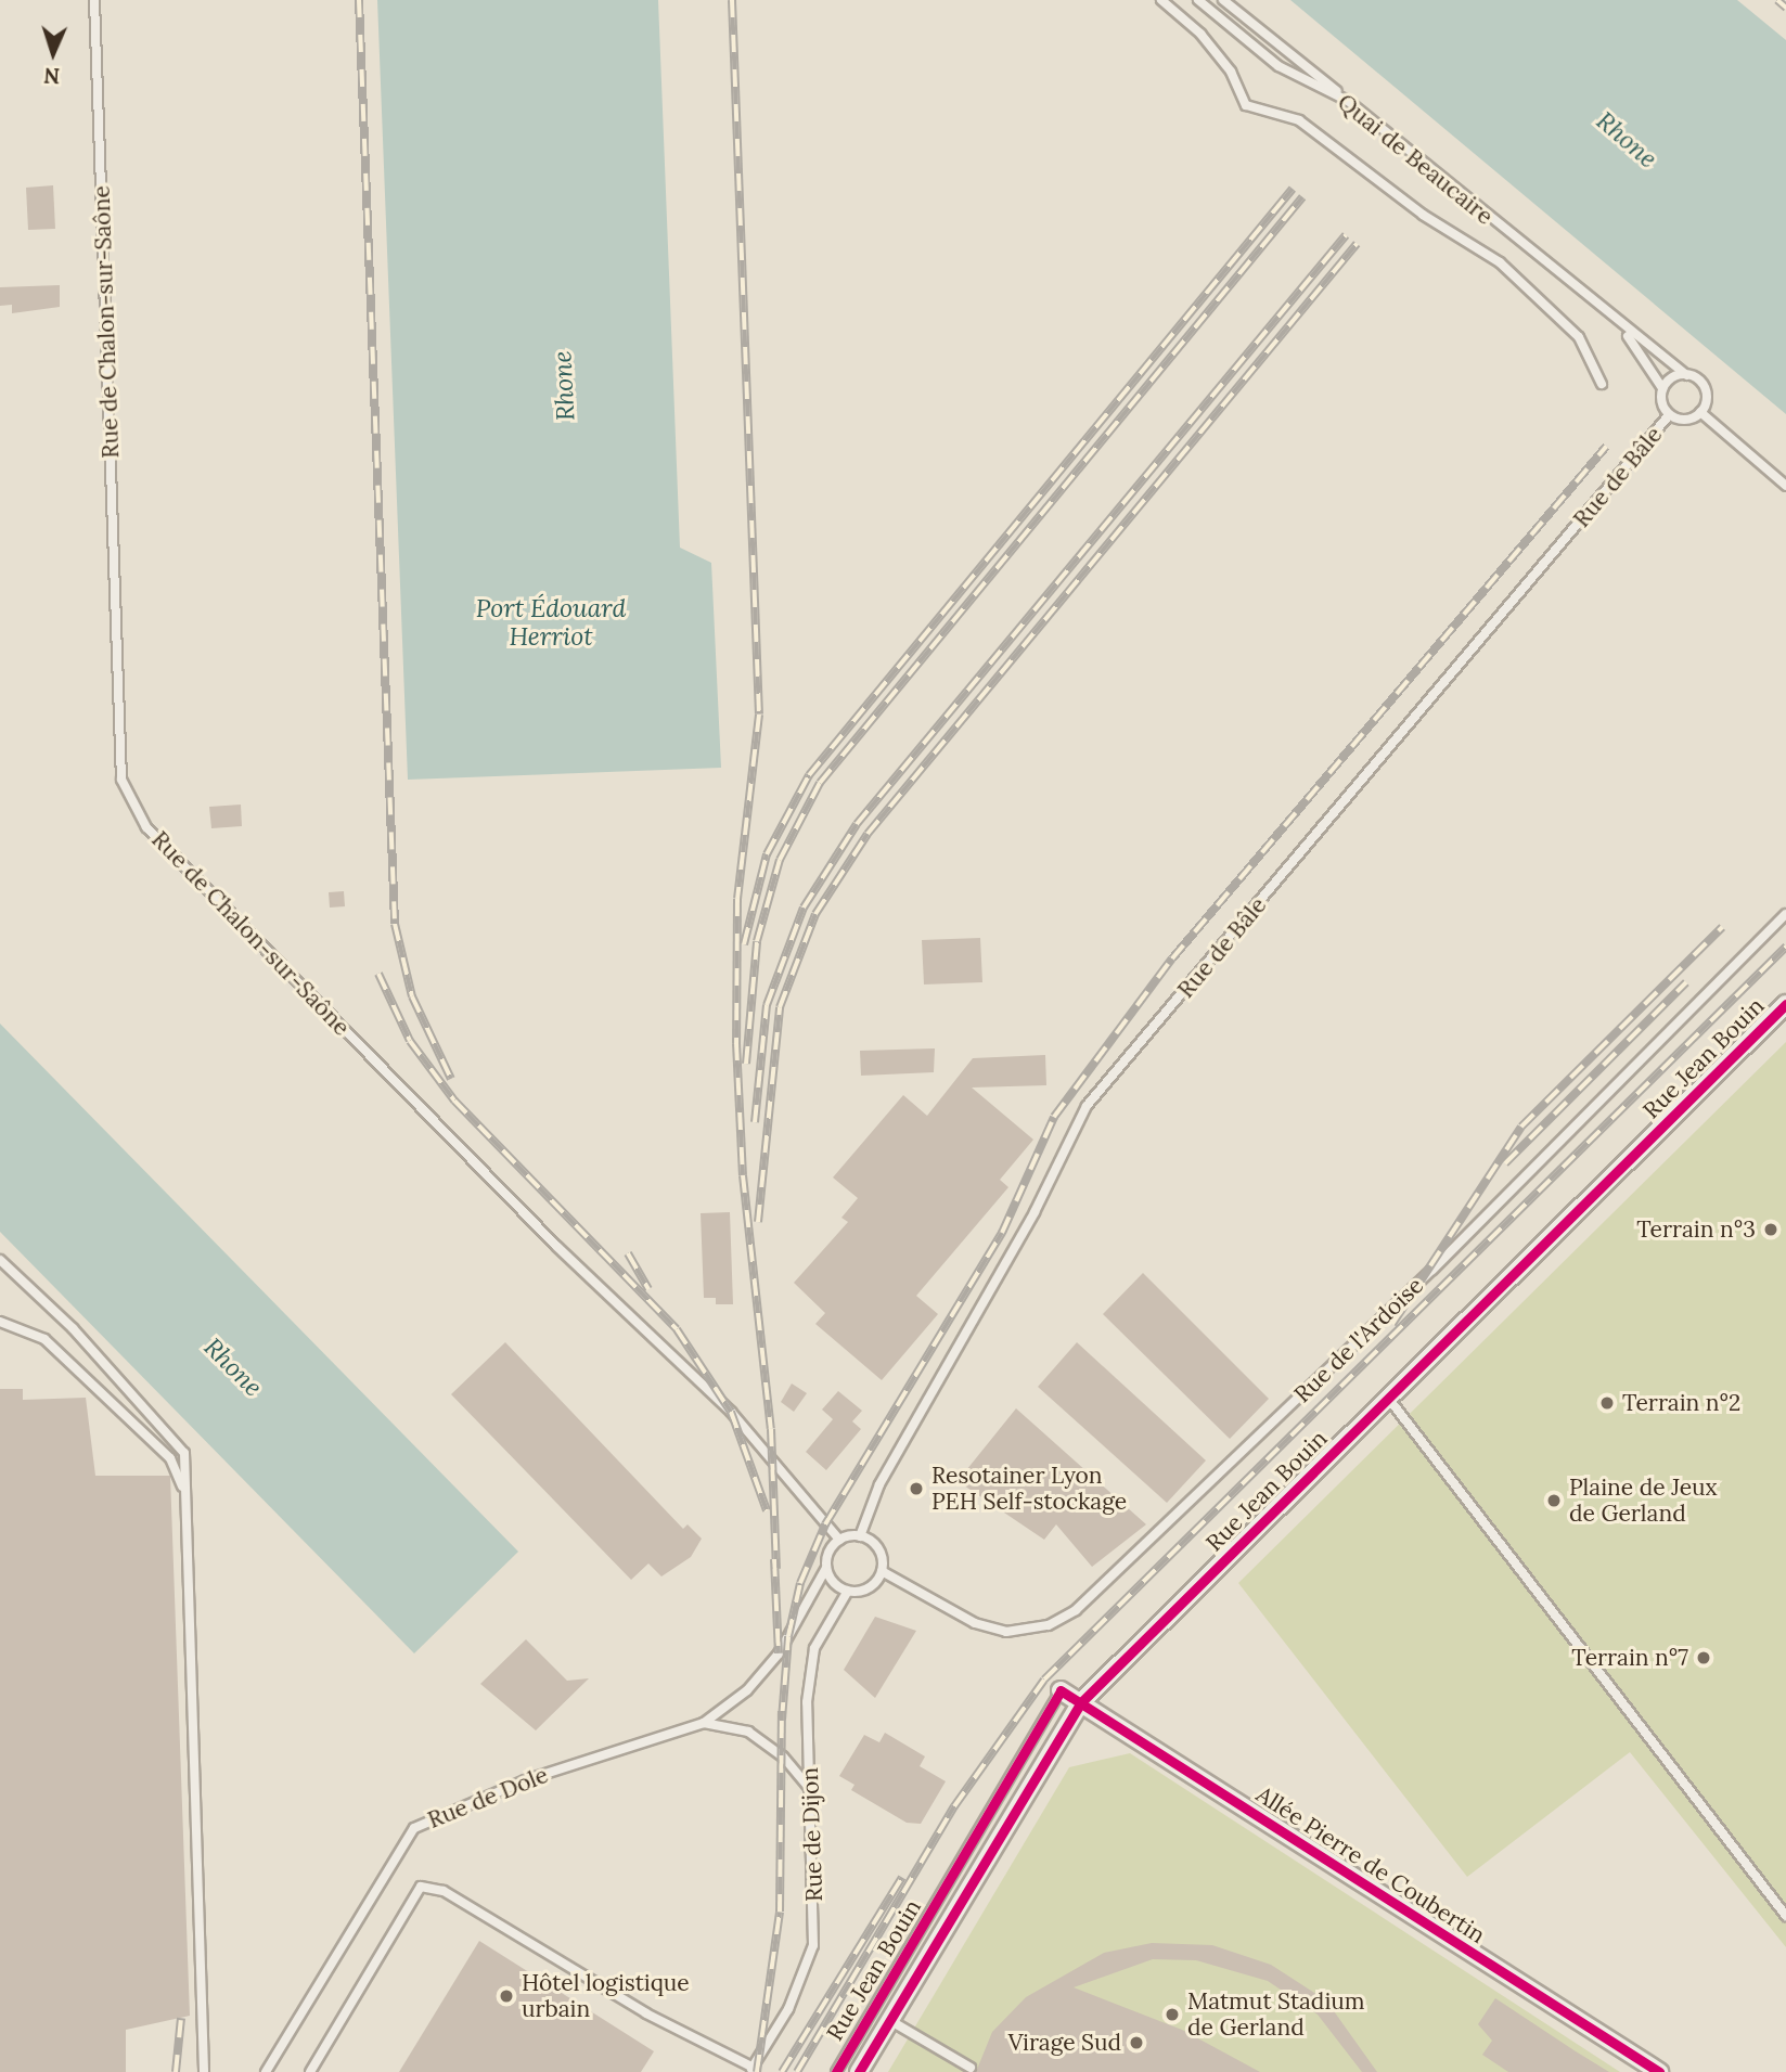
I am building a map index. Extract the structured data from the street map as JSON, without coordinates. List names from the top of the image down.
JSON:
{
  "streets": {
    "street": ["Rue Jean Bouin", "Allée Pierre de Coubertin"],
    "lane": [
      "Quai de Beaucaire",
      "Rue de Chalon-sur-Saône",
      "Rue de Bâle",
      "Rue de l'Ardoise",
      "Rue de Dole",
      "Rue de Dijon"
    ]
  },
  "crossings": [
    ["Quai de Beaucaire", "Rue de Bâle"],
    ["Rue de Chalon-sur-Saône", "Rue de Bâle"],
    ["Rue de Chalon-sur-Saône", "Rue de l'Ardoise"],
    ["Rue de Chalon-sur-Saône", "Rue de Dole"],
    ["Rue de Chalon-sur-Saône", "Rue de Dijon"],
    ["Rue de Bâle", "Rue de l'Ardoise"],
    ["Rue de Bâle", "Rue de Dole"],
    ["Rue de Bâle", "Rue de Dijon"],
    ["Rue Jean Bouin", "Allée Pierre de Coubertin"],
    ["Rue de l'Ardoise", "Rue de Dole"],
    ["Rue de l'Ardoise", "Rue de Dijon"],
    ["Rue de Dole", "Rue de Dijon"]
  ],
  "water": ["Rhone", "Port Édouard Herriot"],
  "places": [
    "Terrain n°3",
    "Terrain n°2",
    "Resotainer Lyon PEH Self-stockage",
    "Plaine de Jeux de Gerland",
    "Terrain n°7",
    "Hôtel logistique urbain",
    "Matmut Stadium de Gerland",
    "Virage Sud"
  ],
  "north": "bottom"
}
